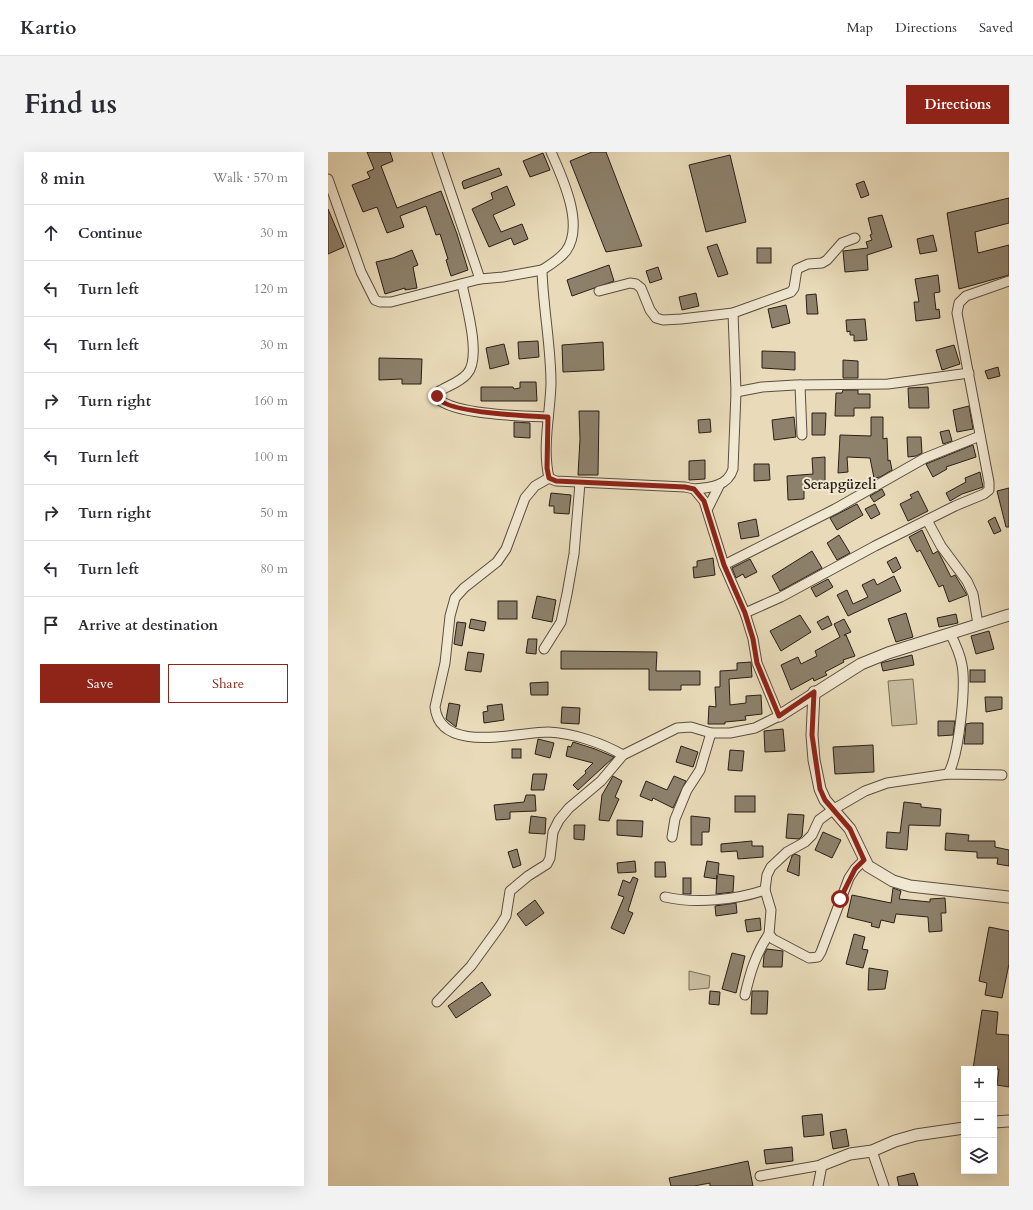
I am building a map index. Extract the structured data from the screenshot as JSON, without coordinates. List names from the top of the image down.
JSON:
{
  "districts": ["Serapgüzeli"],
  "page": {
    "header": "Kartio",
    "nav": ["Map", "Directions", "Saved"],
    "title": "Find us",
    "buttons": [
      "Directions",
      ["Save", "Share"]
    ],
    "heading": ["8 min", "Walk · 570 m"],
    "list": [
      ["Continue", "30 m"],
      ["Turn left", "120 m"],
      ["Turn left", "30 m"],
      ["Turn right", "160 m"],
      ["Turn left", "100 m"],
      ["Turn right", "50 m"],
      ["Turn left", "80 m"],
      "Arrive at destination"
    ],
    "map_buttons": ["+", "−"]
  }
}
